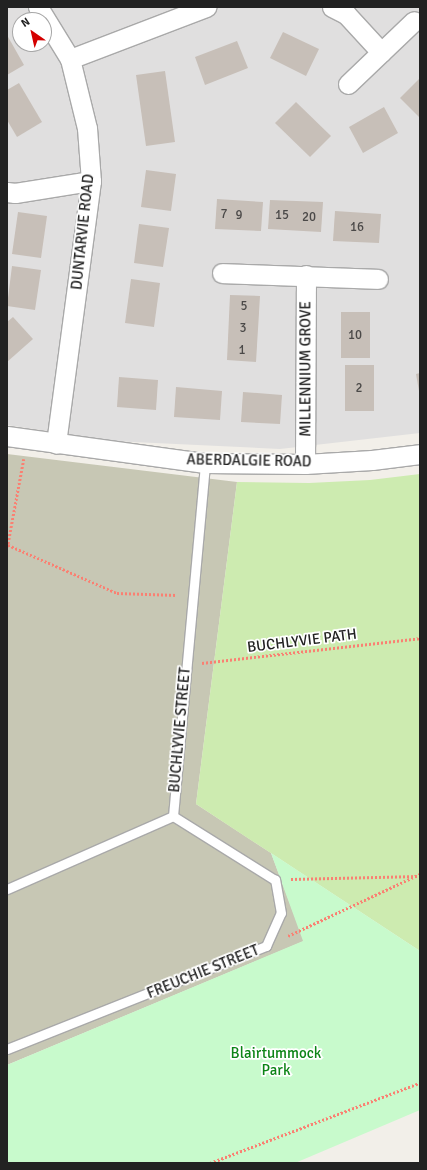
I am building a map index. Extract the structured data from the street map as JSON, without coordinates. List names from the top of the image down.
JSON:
{
  "streets": {
    "street": ["DUNTARVIE ROAD", "MILLENNIUM GROVE", "ABERDALGIE ROAD"],
    "lane": ["BUCHLYVIE STREET", "FREUCHIE STREET"],
    "path": ["BUCHLYVIE PATH"]
  },
  "crossings": [
    ["DUNTARVIE ROAD", "ABERDALGIE ROAD"],
    ["MILLENNIUM GROVE", "ABERDALGIE ROAD"],
    ["ABERDALGIE ROAD", "BUCHLYVIE STREET"],
    ["BUCHLYVIE PATH", "BUCHLYVIE STREET"]
  ],
  "parks": ["Blairtummock Park"],
  "house_numbers": [
    "7",
    "9",
    "15",
    "20",
    "16",
    "5",
    "3",
    "10",
    "1",
    "2"
  ],
  "north": "top left"
}
